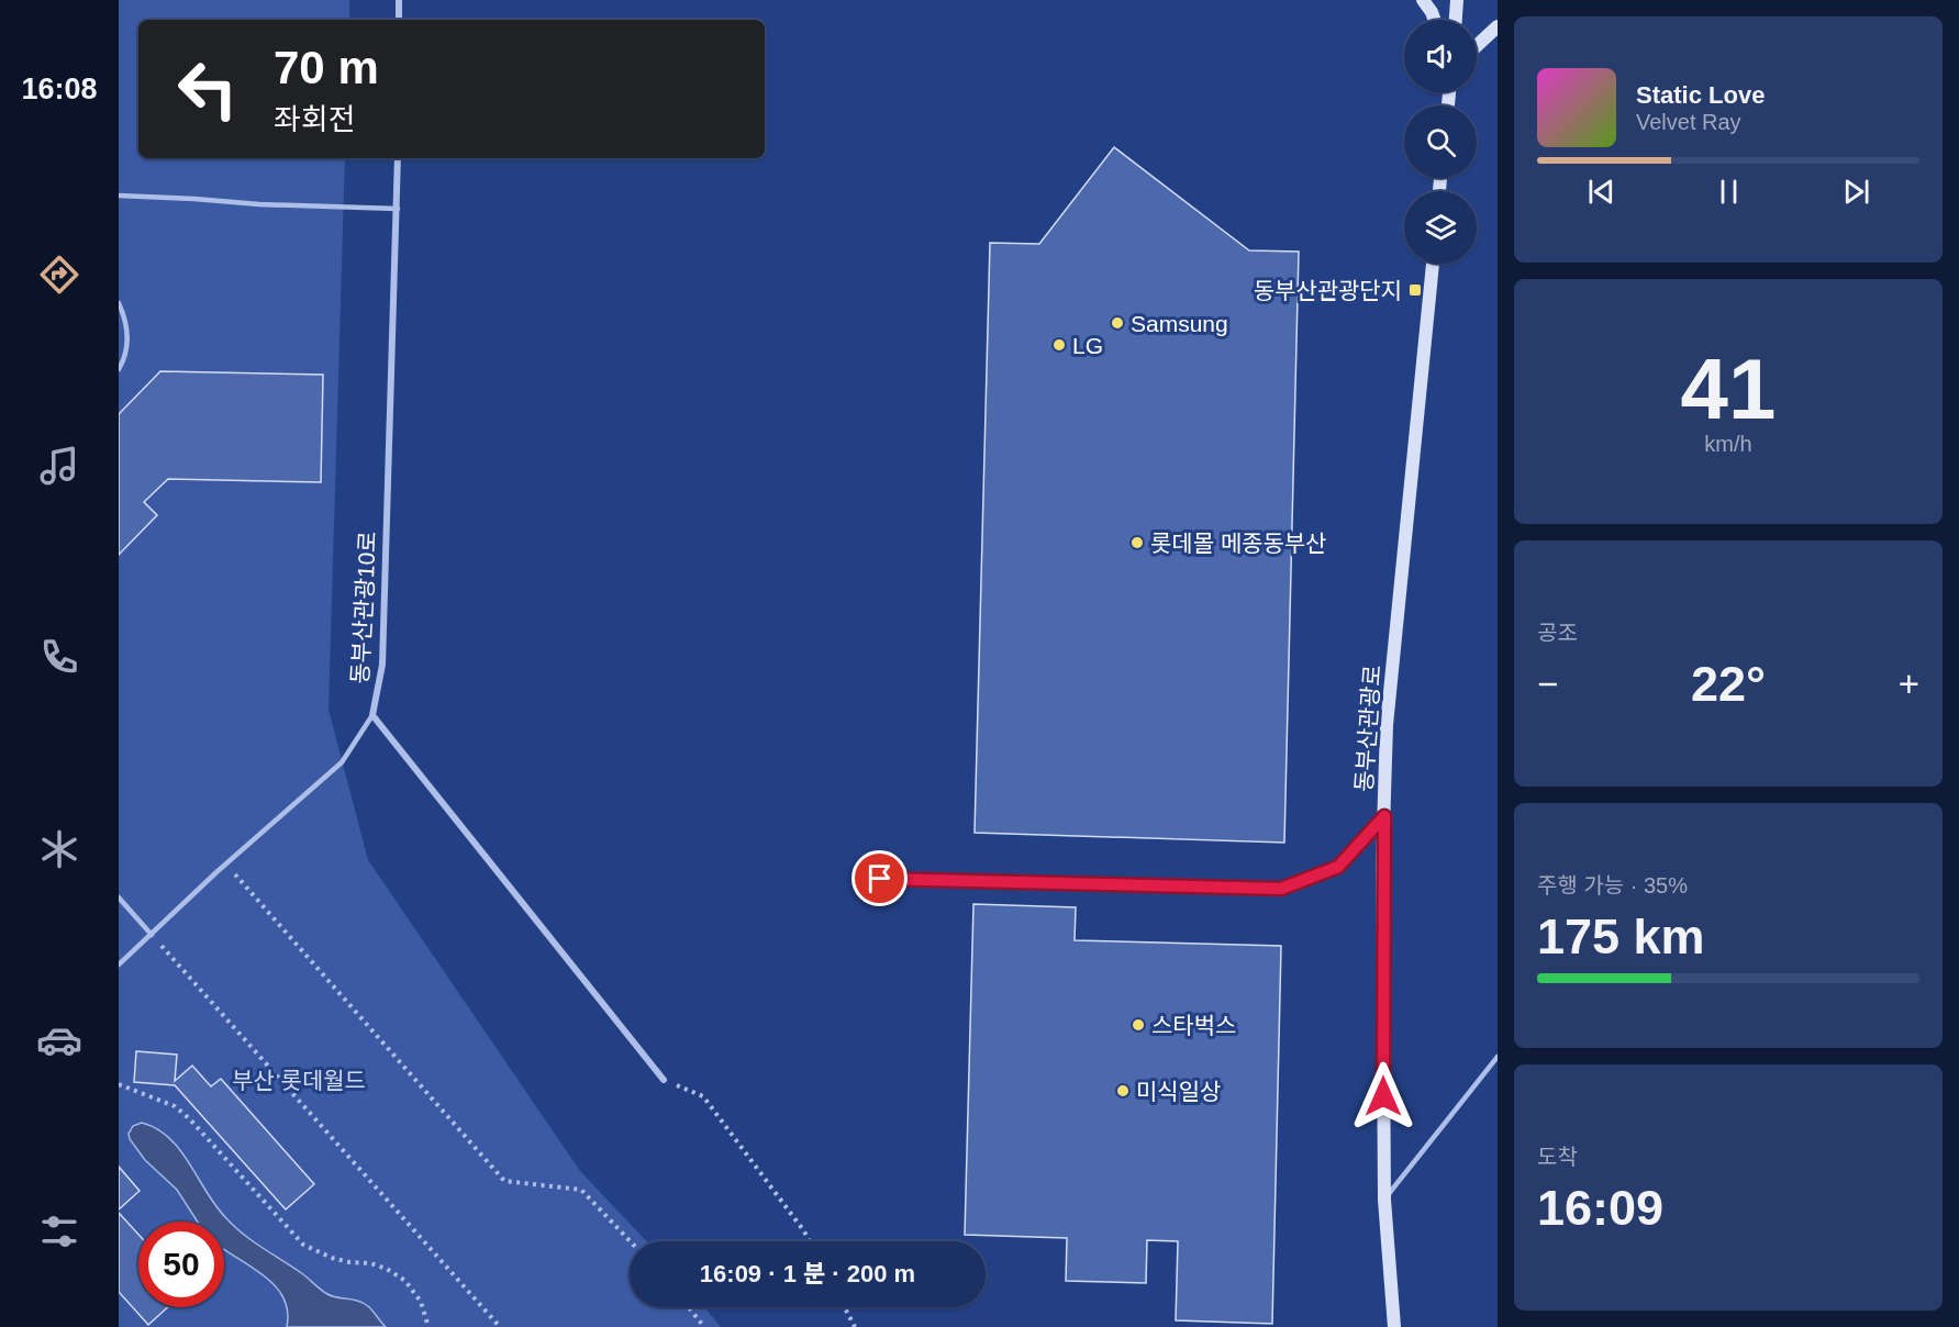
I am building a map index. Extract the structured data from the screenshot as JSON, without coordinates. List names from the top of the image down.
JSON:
{
  "streets": {
    "main road": ["동부산관광로"],
    "street": ["동부산관광10로"]
  },
  "parks": ["부산 롯데월드"],
  "places": {
    "transit": ["동부산관광단지"],
    "other": [
      "Samsung",
      "LG",
      "롯데몰 메종동부산",
      "스타벅스",
      "미식일상"
    ]
  },
  "page": {
    "tabs": "16:08",
    "turn": ["70 m", "좌회전"],
    "song": ["Static Love", "Velvet Ray"],
    "tile": [
      ["41", "km/h"],
      "공조",
      ["주행 가능 · 35%", "175 km"],
      ["도착", "16:09"]
    ],
    "heat": ["−", "22°", "+"],
    "limit": "50",
    "trip": "16:09 · 1 분 · 200 m"
  }
}
